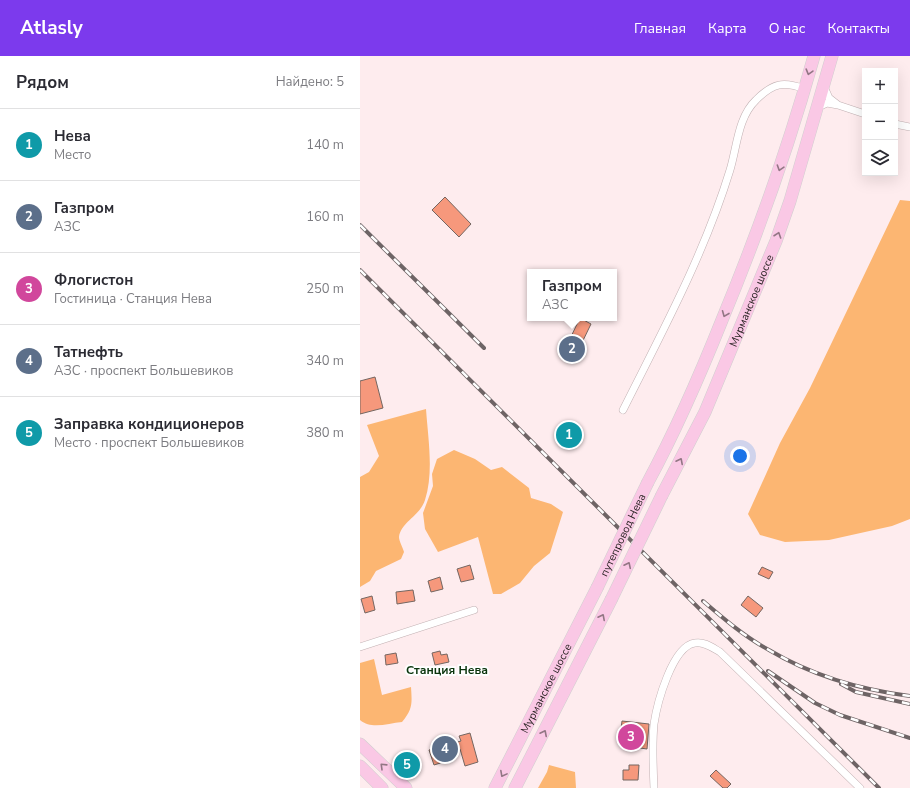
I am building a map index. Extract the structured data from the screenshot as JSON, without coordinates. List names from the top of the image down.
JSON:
{
  "streets": {
    "main road": ["Мурманское шоссе", "путепровод Нева"]
  },
  "crossings": [
    ["Мурманское шоссе", "путепровод Нева"]
  ],
  "districts": ["Станция Нева"],
  "page": {
    "header": "Atlasly",
    "nav": [
      "Главная",
      "Карта",
      "О нас",
      "Контакты"
    ],
    "heading": ["Рядом", "Найдено: 5"],
    "map_buttons": ["+", "−"],
    "list": [
      {
        "mark": "1",
        "name": "Нева",
        "note": "Место",
        "value": "140 m"
      },
      {
        "mark": "2",
        "name": "Газпром",
        "note": "АЗС",
        "value": "160 m"
      },
      {
        "mark": "3",
        "name": "Флогистон",
        "note": "Гостиница · Станция Нева",
        "value": "250 m"
      },
      {
        "mark": "4",
        "name": "Татнефть",
        "note": "АЗС · проспект Большевиков",
        "value": "340 m"
      },
      {
        "mark": "5",
        "name": "Заправка кондиционеров",
        "note": "Место · проспект Большевиков",
        "value": "380 m"
      }
    ],
    "popup": ["Газпром", "АЗС"],
    "pins": [
      "2",
      "1",
      "3",
      "4",
      "5"
    ]
  }
}
